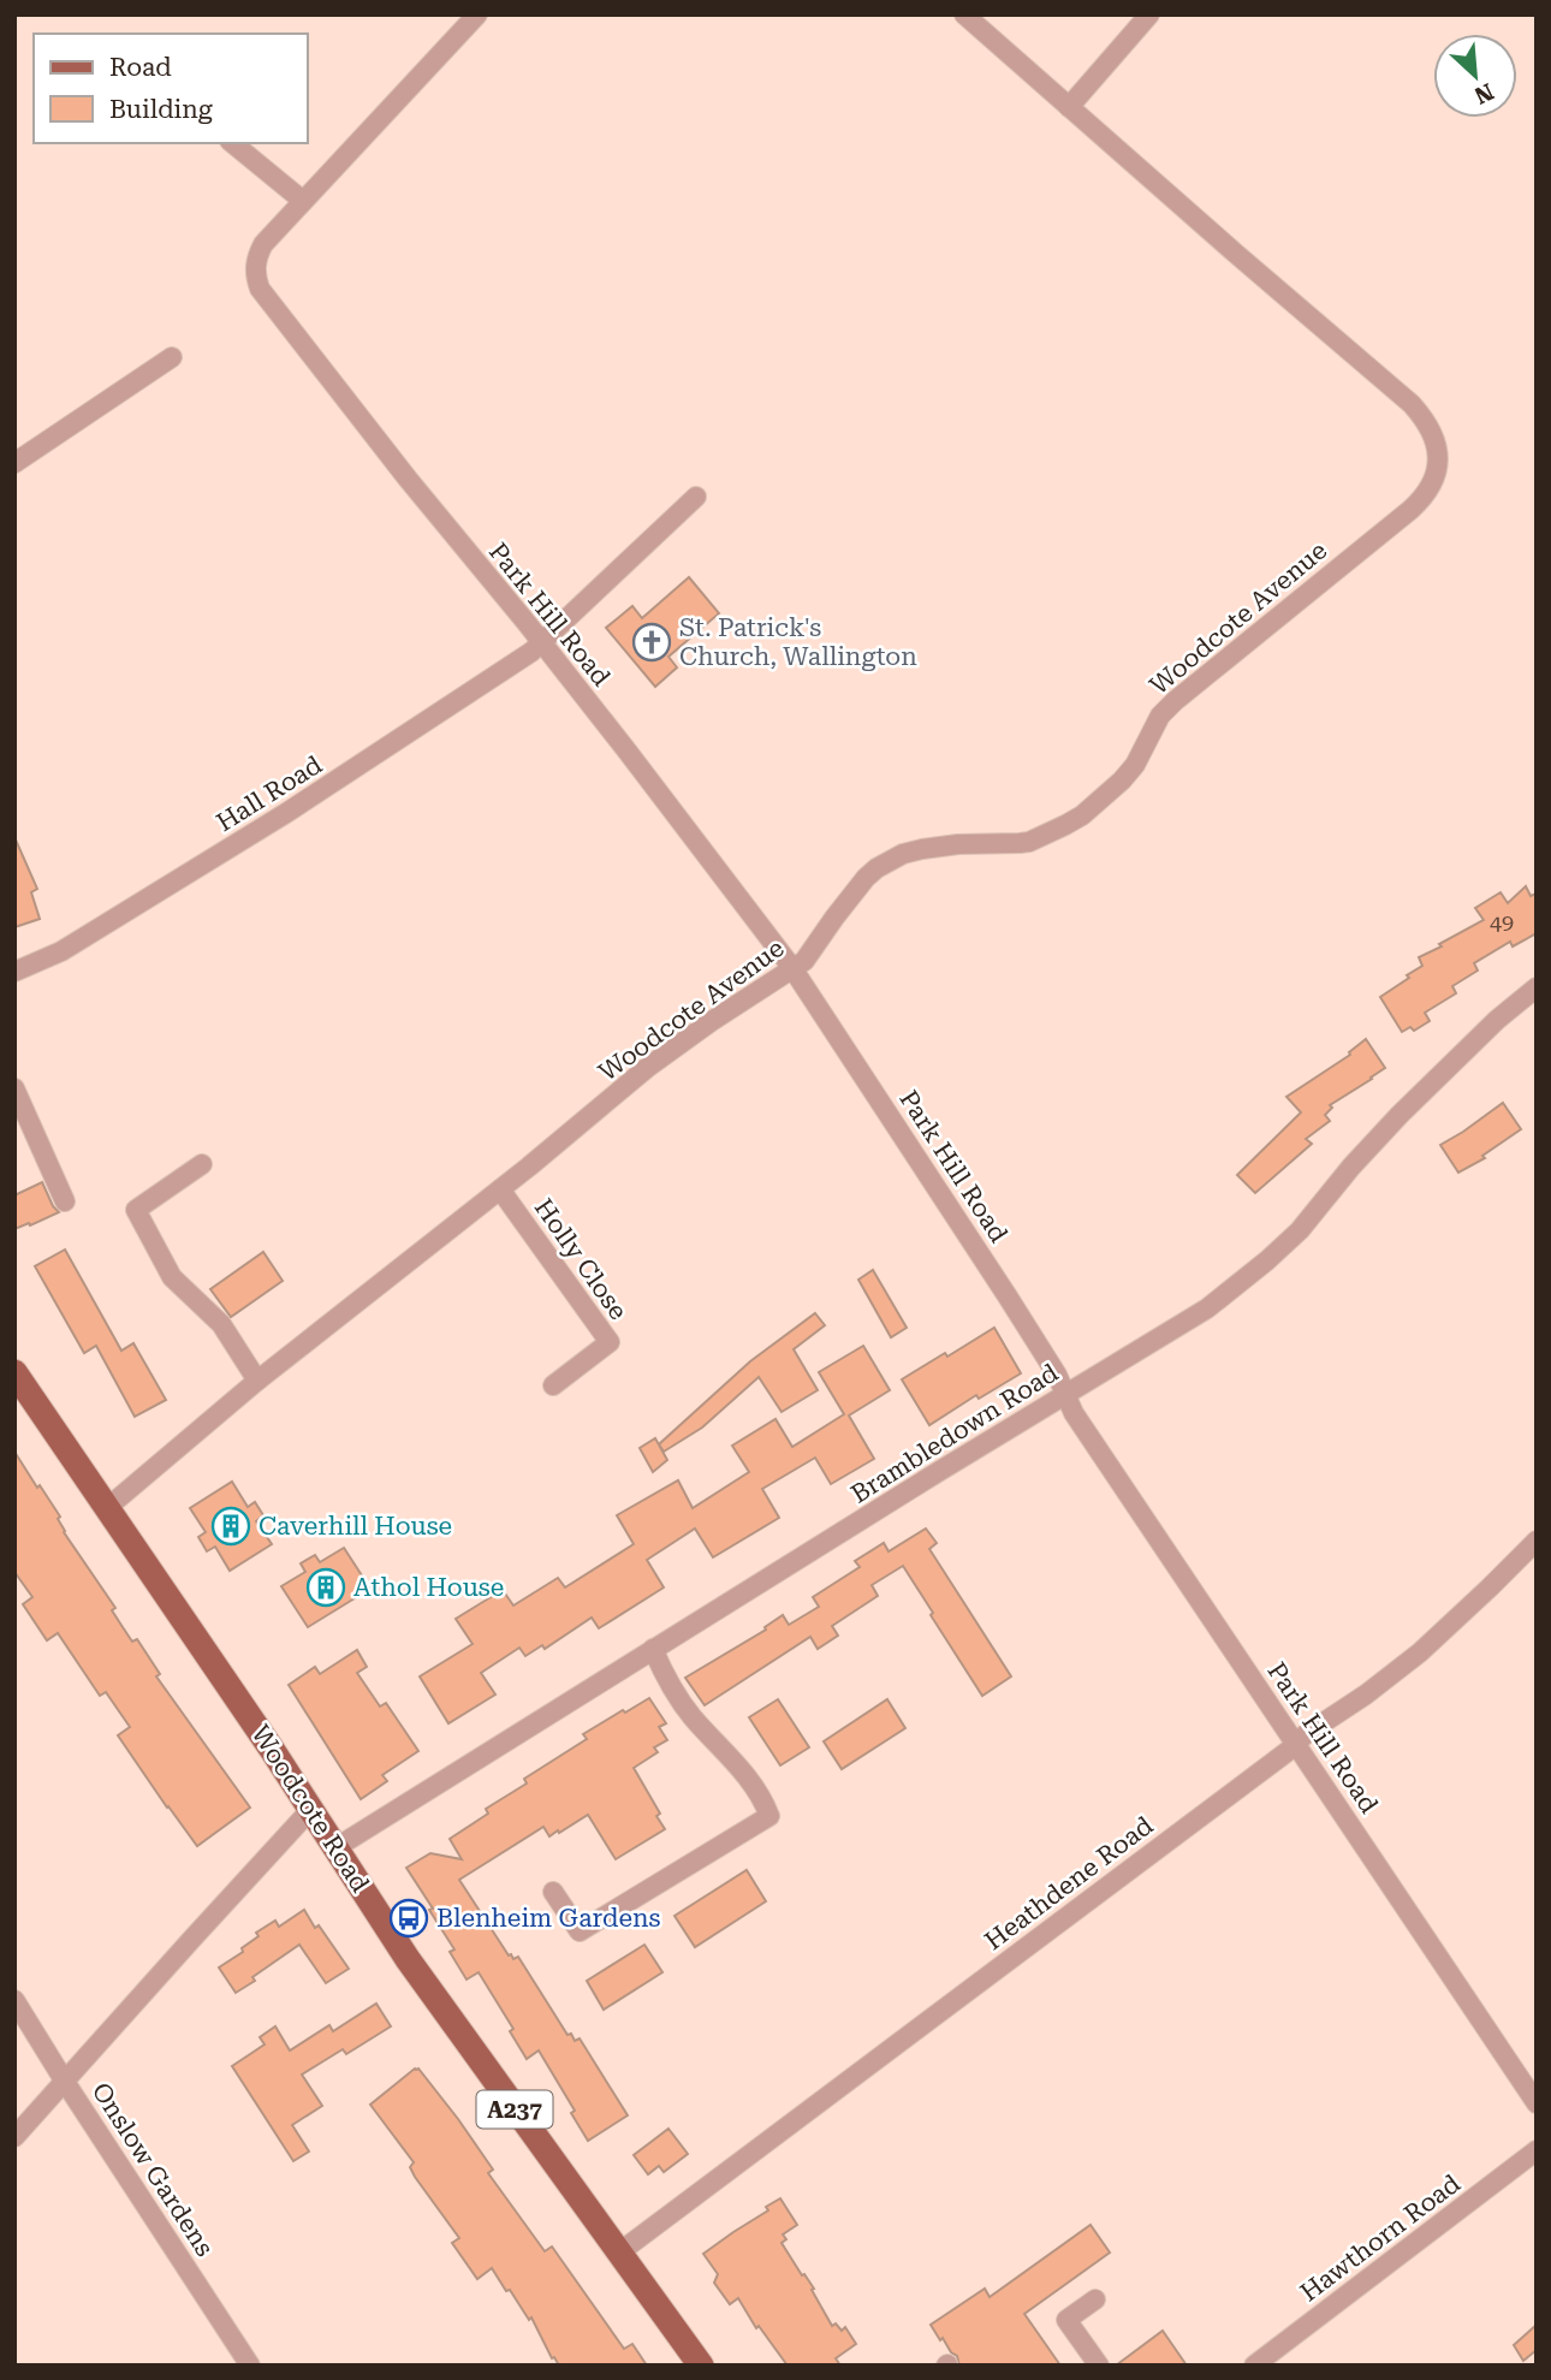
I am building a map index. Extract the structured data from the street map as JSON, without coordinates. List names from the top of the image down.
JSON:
{
  "streets": {
    "main road": ["Woodcote Road", "A237"],
    "street": [
      "Park Hill Road",
      "Woodcote Avenue",
      "Hall Road",
      "Holly Close",
      "Brambledown Road",
      "Heathdene Road",
      "Onslow Gardens",
      "Hawthorn Road"
    ]
  },
  "crossings": [
    ["Park Hill Road", "Woodcote Avenue"],
    ["Park Hill Road", "Hall Road"],
    ["Park Hill Road", "Brambledown Road"],
    ["Park Hill Road", "Heathdene Road"],
    ["Woodcote Avenue", "Holly Close"],
    ["Woodcote Avenue", "Woodcote Road"],
    ["Brambledown Road", "Woodcote Road"],
    ["Woodcote Road", "Heathdene Road"]
  ],
  "places": {
    "church": ["St. Patrick's Church, Wallington"],
    "building": ["Caverhill House", "Athol House"],
    "bus stop": ["Blenheim Gardens"]
  },
  "house_numbers": ["49"],
  "legend": ["Road", "Building"],
  "north": "bottom right"
}
